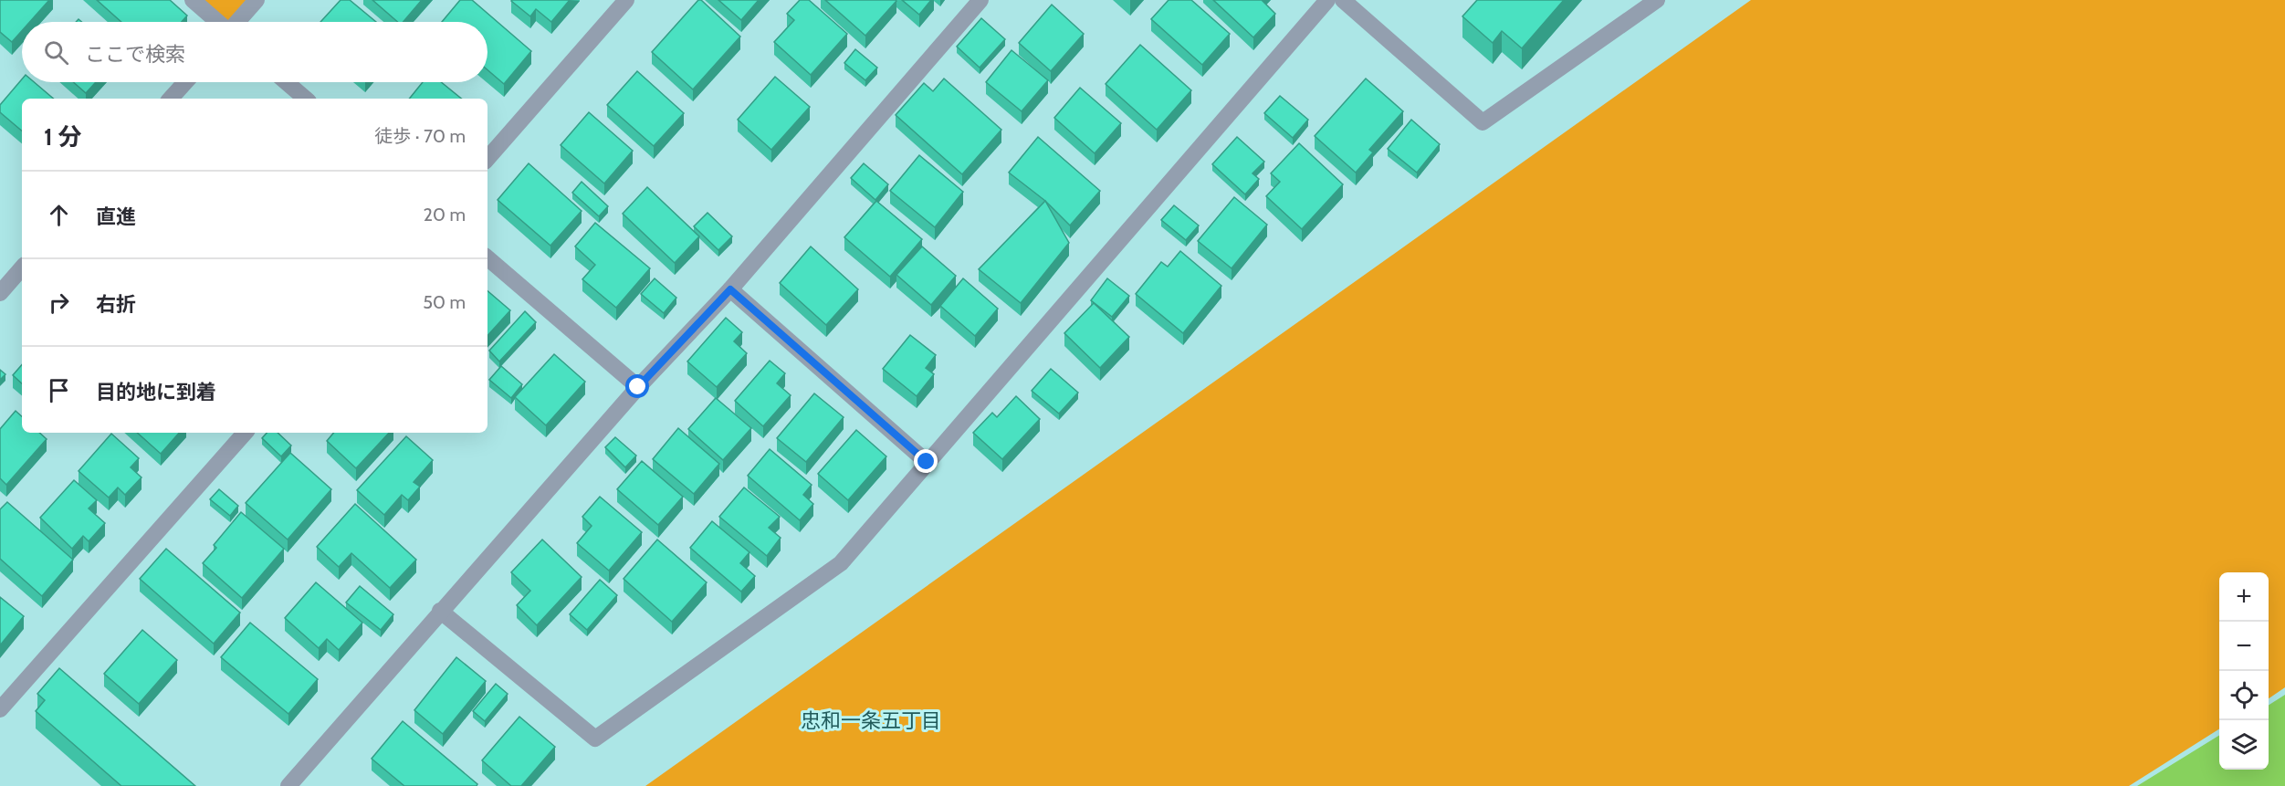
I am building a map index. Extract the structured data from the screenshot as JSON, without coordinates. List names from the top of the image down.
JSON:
{
  "districts": ["忠和一条五丁目"],
  "page": {
    "search": "ここで検索",
    "heading": ["1 分", "徒歩 · 70 m"],
    "list": [
      ["直進", "20 m"],
      ["右折", "50 m"],
      "目的地に到着"
    ],
    "map_buttons": ["+", "−"]
  }
}
